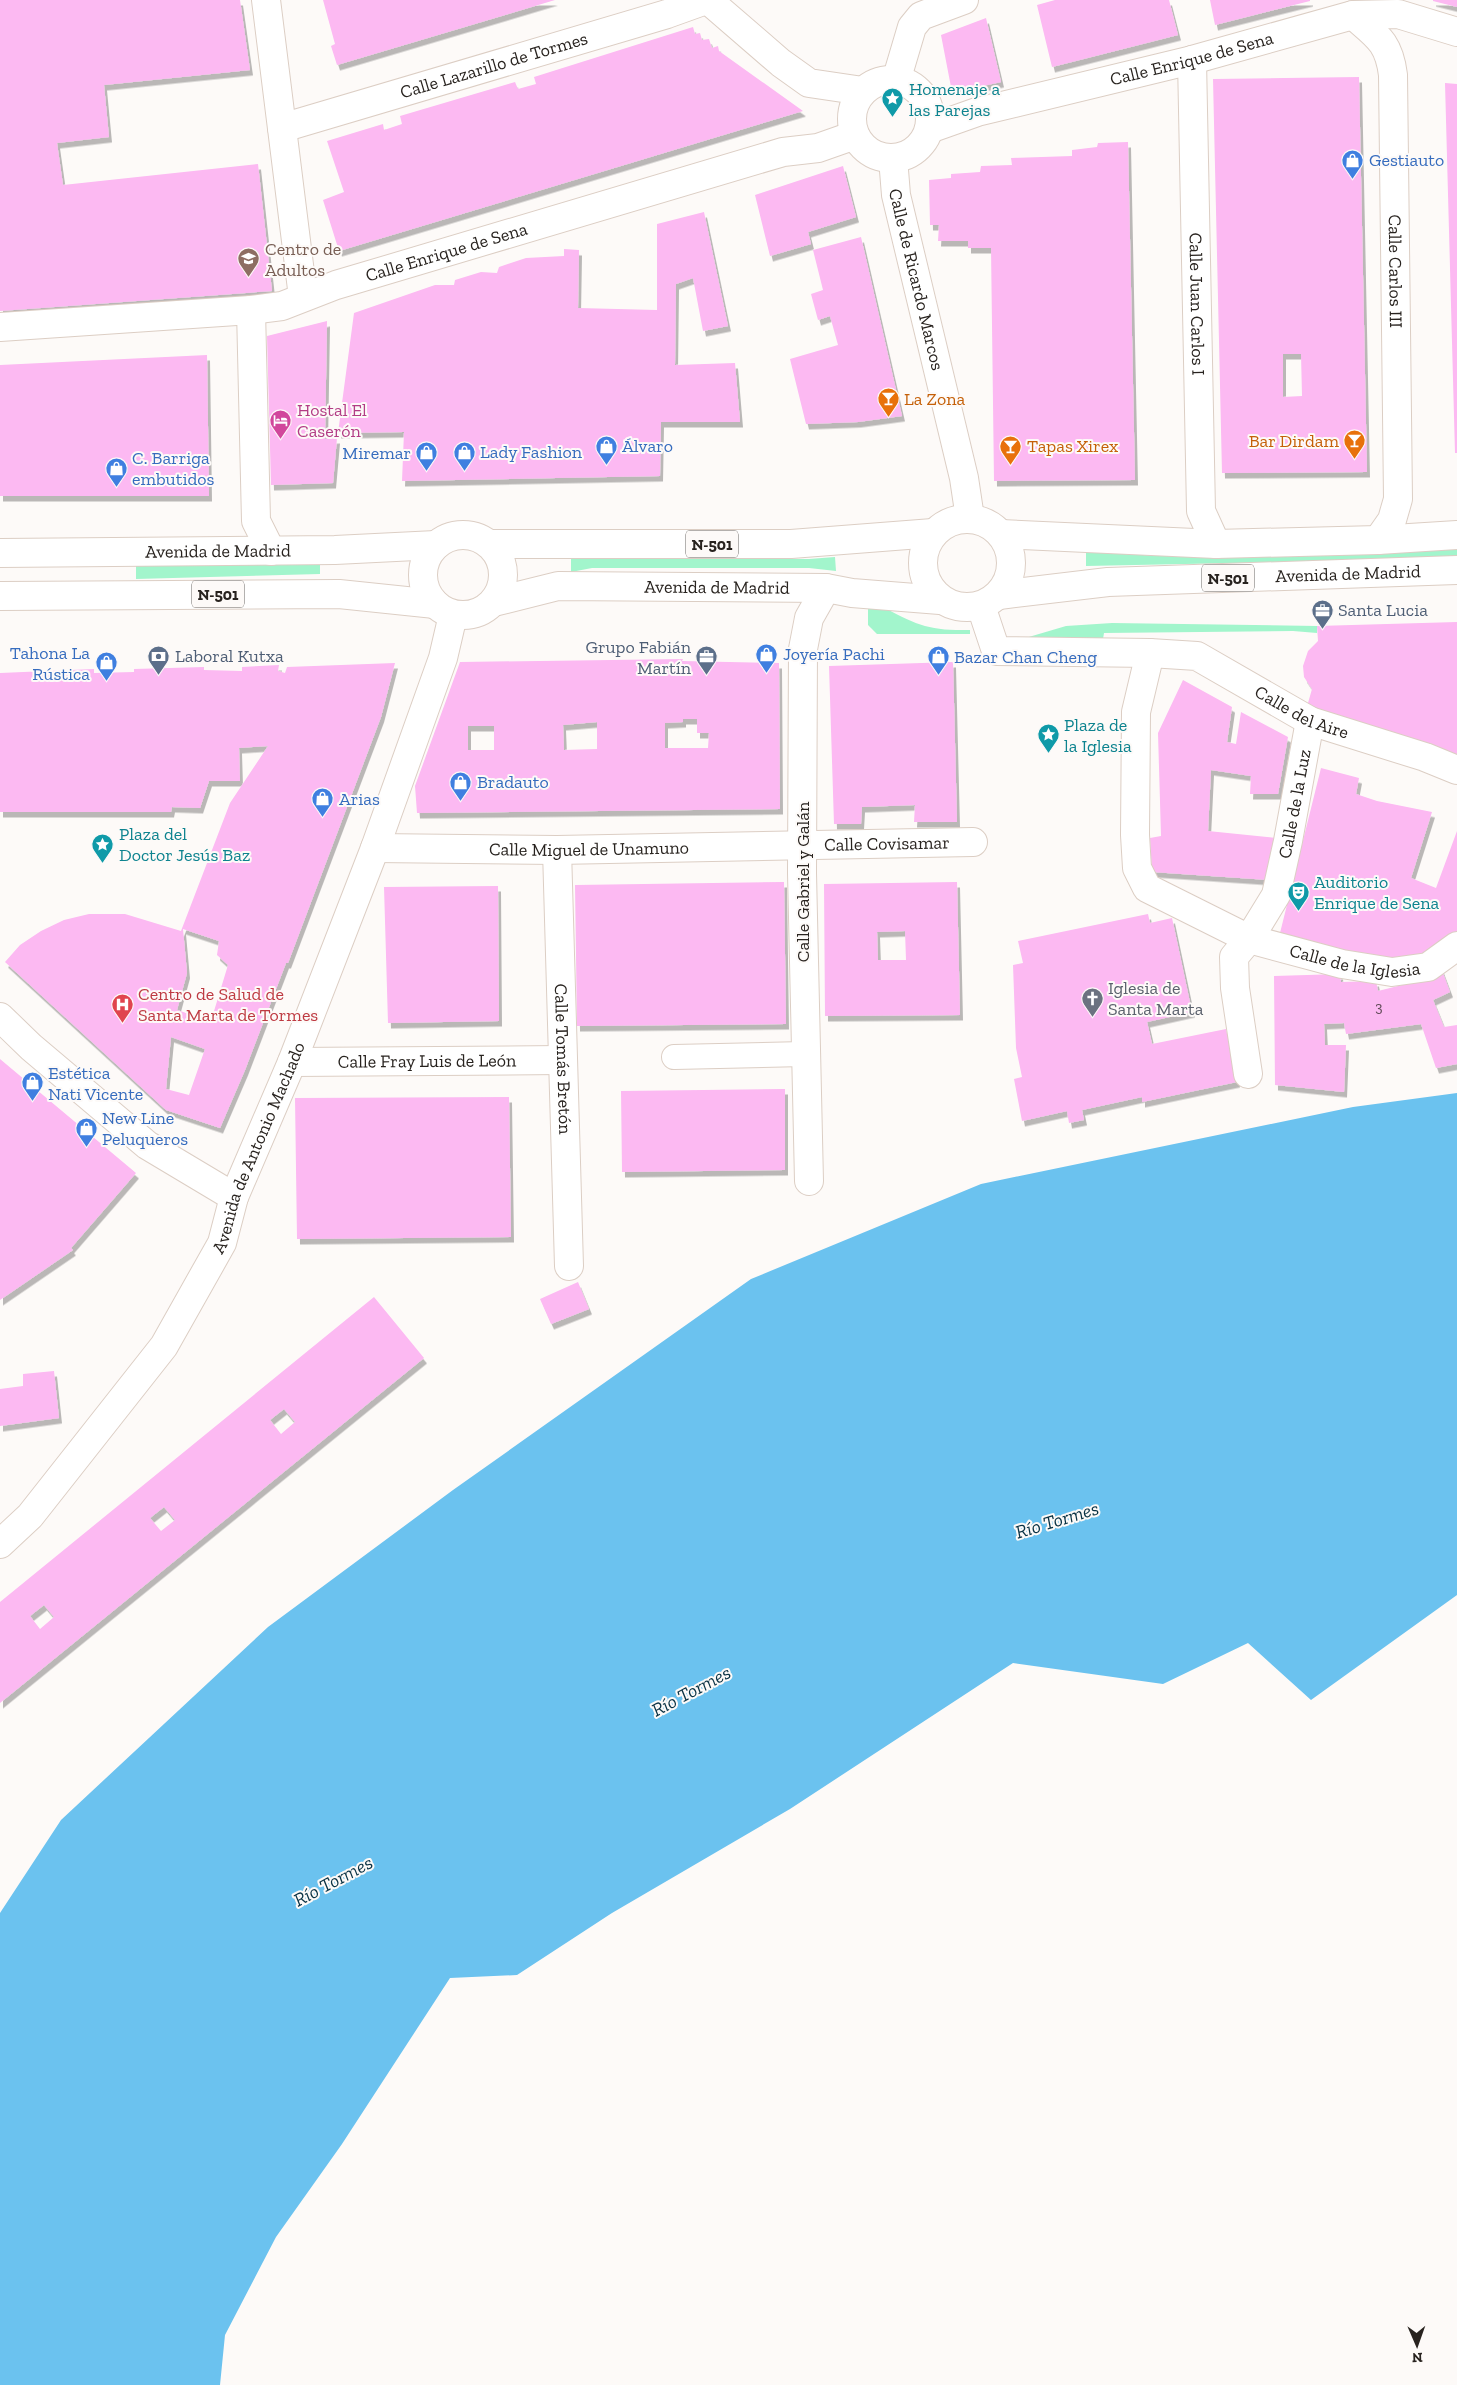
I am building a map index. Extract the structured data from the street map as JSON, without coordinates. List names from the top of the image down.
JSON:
{
  "streets": {
    "main road": [
      "Calle Enrique de Sena",
      "Calle Lazarillo de Tormes",
      "Calle Carlos III",
      "Calle de Ricardo Marcos",
      "Calle Juan Carlos I",
      "N-501",
      "Avenida de Madrid",
      "Calle del Aire",
      "Calle de la Luz",
      "Calle Covisamar",
      "Calle Miguel de Unamuno",
      "Calle Gabriel y Galán",
      "Calle de la Iglesia",
      "Calle Tomás Bretón",
      "Calle Fray Luis de León",
      "Avenida de Antonio Machado"
    ]
  },
  "crossings": [
    ["Calle Enrique de Sena", "Calle Carlos III"],
    ["Calle Enrique de Sena", "Calle de Ricardo Marcos"],
    ["Calle Enrique de Sena", "Calle Juan Carlos I"],
    ["Calle Carlos III", "Avenida de Madrid"],
    ["Calle de Ricardo Marcos", "N-501"],
    ["Calle de Ricardo Marcos", "Avenida de Madrid"],
    ["Calle Juan Carlos I", "Avenida de Madrid"],
    ["N-501", "Avenida de Madrid"],
    ["N-501", "Avenida de Antonio Machado"],
    ["Avenida de Madrid", "Calle Gabriel y Galán"],
    ["Avenida de Madrid", "Avenida de Antonio Machado"],
    ["Calle del Aire", "Calle de la Luz"],
    ["Calle de la Luz", "Calle de la Iglesia"],
    ["Calle Covisamar", "Calle Miguel de Unamuno"],
    ["Calle Covisamar", "Calle Gabriel y Galán"],
    ["Calle Miguel de Unamuno", "Calle Gabriel y Galán"],
    ["Calle Miguel de Unamuno", "Calle Tomás Bretón"],
    ["Calle Miguel de Unamuno", "Avenida de Antonio Machado"],
    ["Calle Tomás Bretón", "Calle Fray Luis de León"],
    ["Calle Fray Luis de León", "Avenida de Antonio Machado"]
  ],
  "water": ["Río Tormes"],
  "places": {
    "place": ["Homenaje a las Parejas", "Plaza de la Iglesia", "Plaza del Doctor Jesús Baz"],
    "shop": [
      "Gestiauto",
      "Álvaro",
      "Lady Fashion",
      "Miremar",
      "C. Barriga embutidos",
      "Joyería Pachi",
      "Bazar Chan Cheng",
      "Tahona La Rústica",
      "Bradauto",
      "Arias",
      "Estética Nati Vicente",
      "New Line Peluqueros"
    ],
    "school or university": ["Centro de Adultos"],
    "bar": ["La Zona", "Bar Dirdam", "Tapas Xirex"],
    "hotel": ["Hostal El Caserón"],
    "office": ["Santa Lucia", "Grupo Fabián Martín"],
    "bank": ["Laboral Kutxa"],
    "theatre": ["Auditorio Enrique de Sena"],
    "church": ["Iglesia de Santa Marta"],
    "hospital": ["Centro de Salud de Santa Marta de Tormes"]
  },
  "house_numbers": ["3"],
  "north": "bottom"
}
